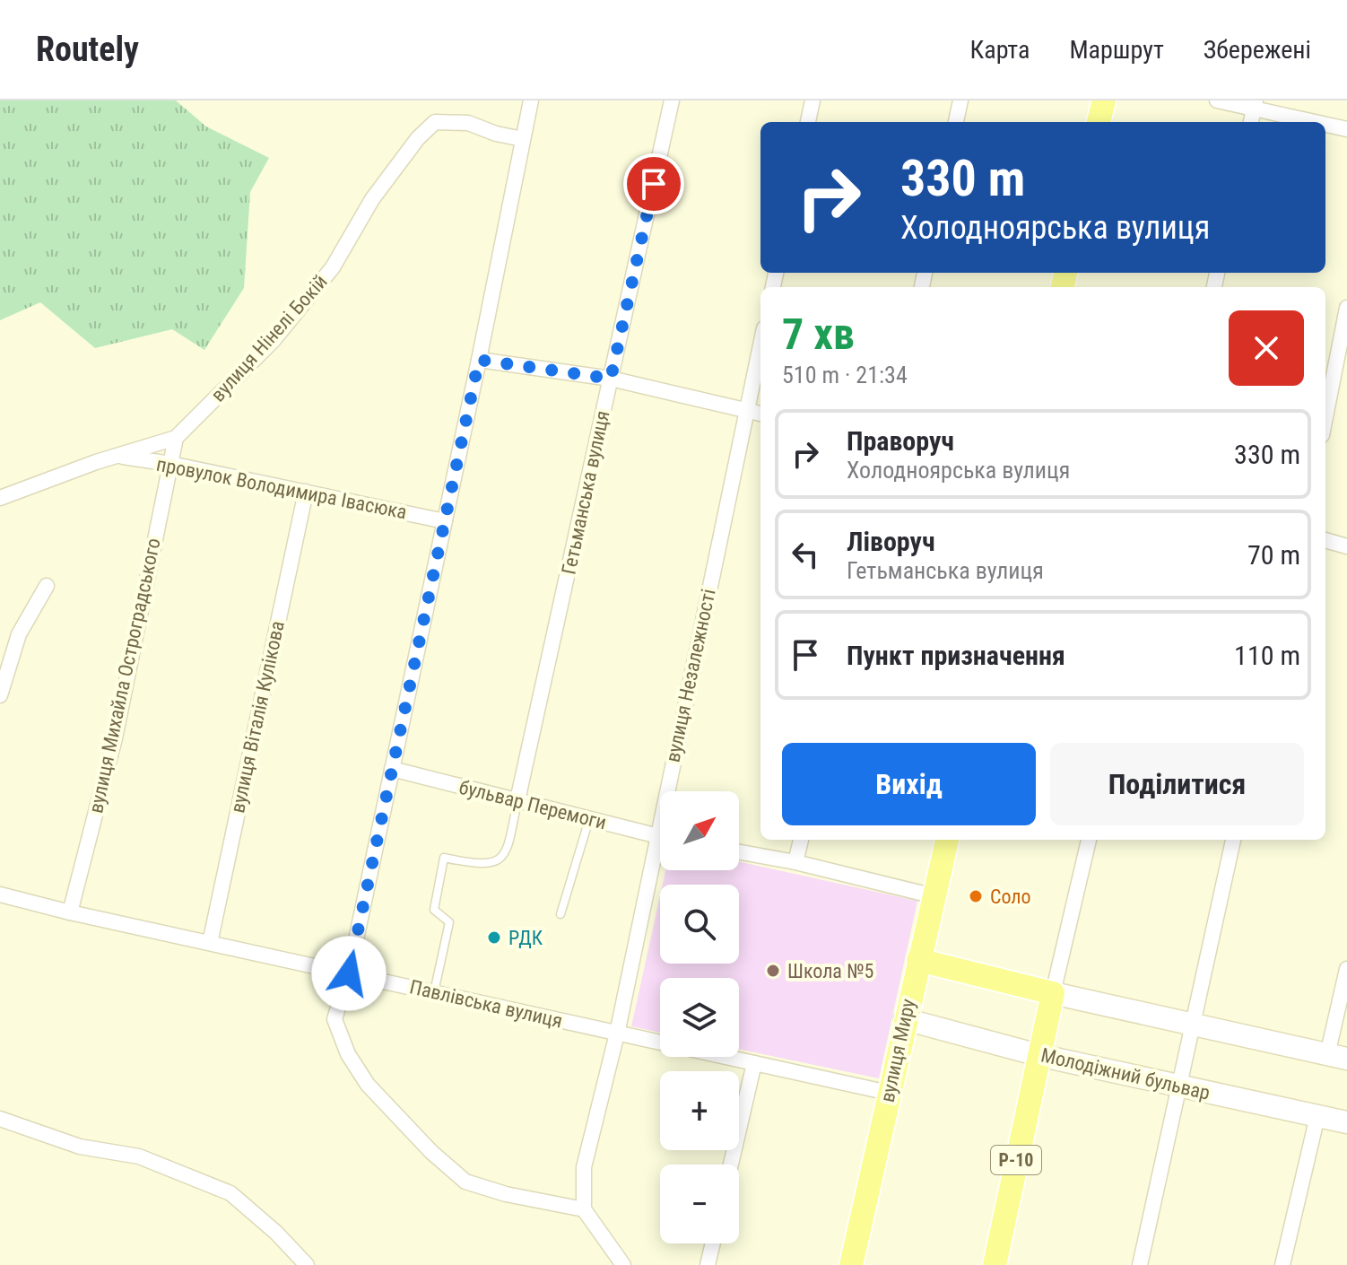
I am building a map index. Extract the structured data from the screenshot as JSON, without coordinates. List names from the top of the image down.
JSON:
{
  "streets": {
    "main road": ["вулиця Миру", "Молодіжний бульвар", "Р-10"],
    "street": [
      "вулиця Нінелі Бокій",
      "провулок Володимира Івасюка",
      "Гетьманська вулиця",
      "вулиця Михайла Остроградського",
      "вулиця Незалежності",
      "вулиця Віталія Кулікова",
      "бульвар Перемоги",
      "Павлівська вулиця"
    ]
  },
  "crossings": [
    ["вулиця Нінелі Бокій", "провулок Володимира Івасюка"],
    ["вулиця Нінелі Бокій", "вулиця Михайла Остроградського"],
    ["провулок Володимира Івасюка", "вулиця Михайла Остроградського"],
    ["провулок Володимира Івасюка", "вулиця Віталія Кулікова"],
    ["Гетьманська вулиця", "бульвар Перемоги"],
    ["вулиця Михайла Остроградського", "Павлівська вулиця"],
    ["вулиця Незалежності", "бульвар Перемоги"],
    ["вулиця Незалежності", "Павлівська вулиця"],
    ["вулиця Віталія Кулікова", "Павлівська вулиця"],
    ["Павлівська вулиця", "вулиця Миру"],
    ["вулиця Миру", "Молодіжний бульвар"],
    ["Молодіжний бульвар", "Р-10"]
  ],
  "places": ["Соло", "РДК", "Школа №5"],
  "north": "top right",
  "page": {
    "header": "Routely",
    "nav": ["Карта", "Маршрут", "Збережені"],
    "turn": ["330 m", "Холодноярська вулиця"],
    "heading": ["7 хв", "510 m · 21:34"],
    "list": [
      {
        "name": "Праворуч",
        "note": "Холодноярська вулиця",
        "value": "330 m"
      },
      {
        "name": "Ліворуч",
        "note": "Гетьманська вулиця",
        "value": "70 m"
      },
      {
        "name": "Пункт призначення",
        "value": "110 m"
      }
    ],
    "buttons": ["Вихід", "Поділитися"],
    "map_buttons": ["+", "−"]
  }
}
